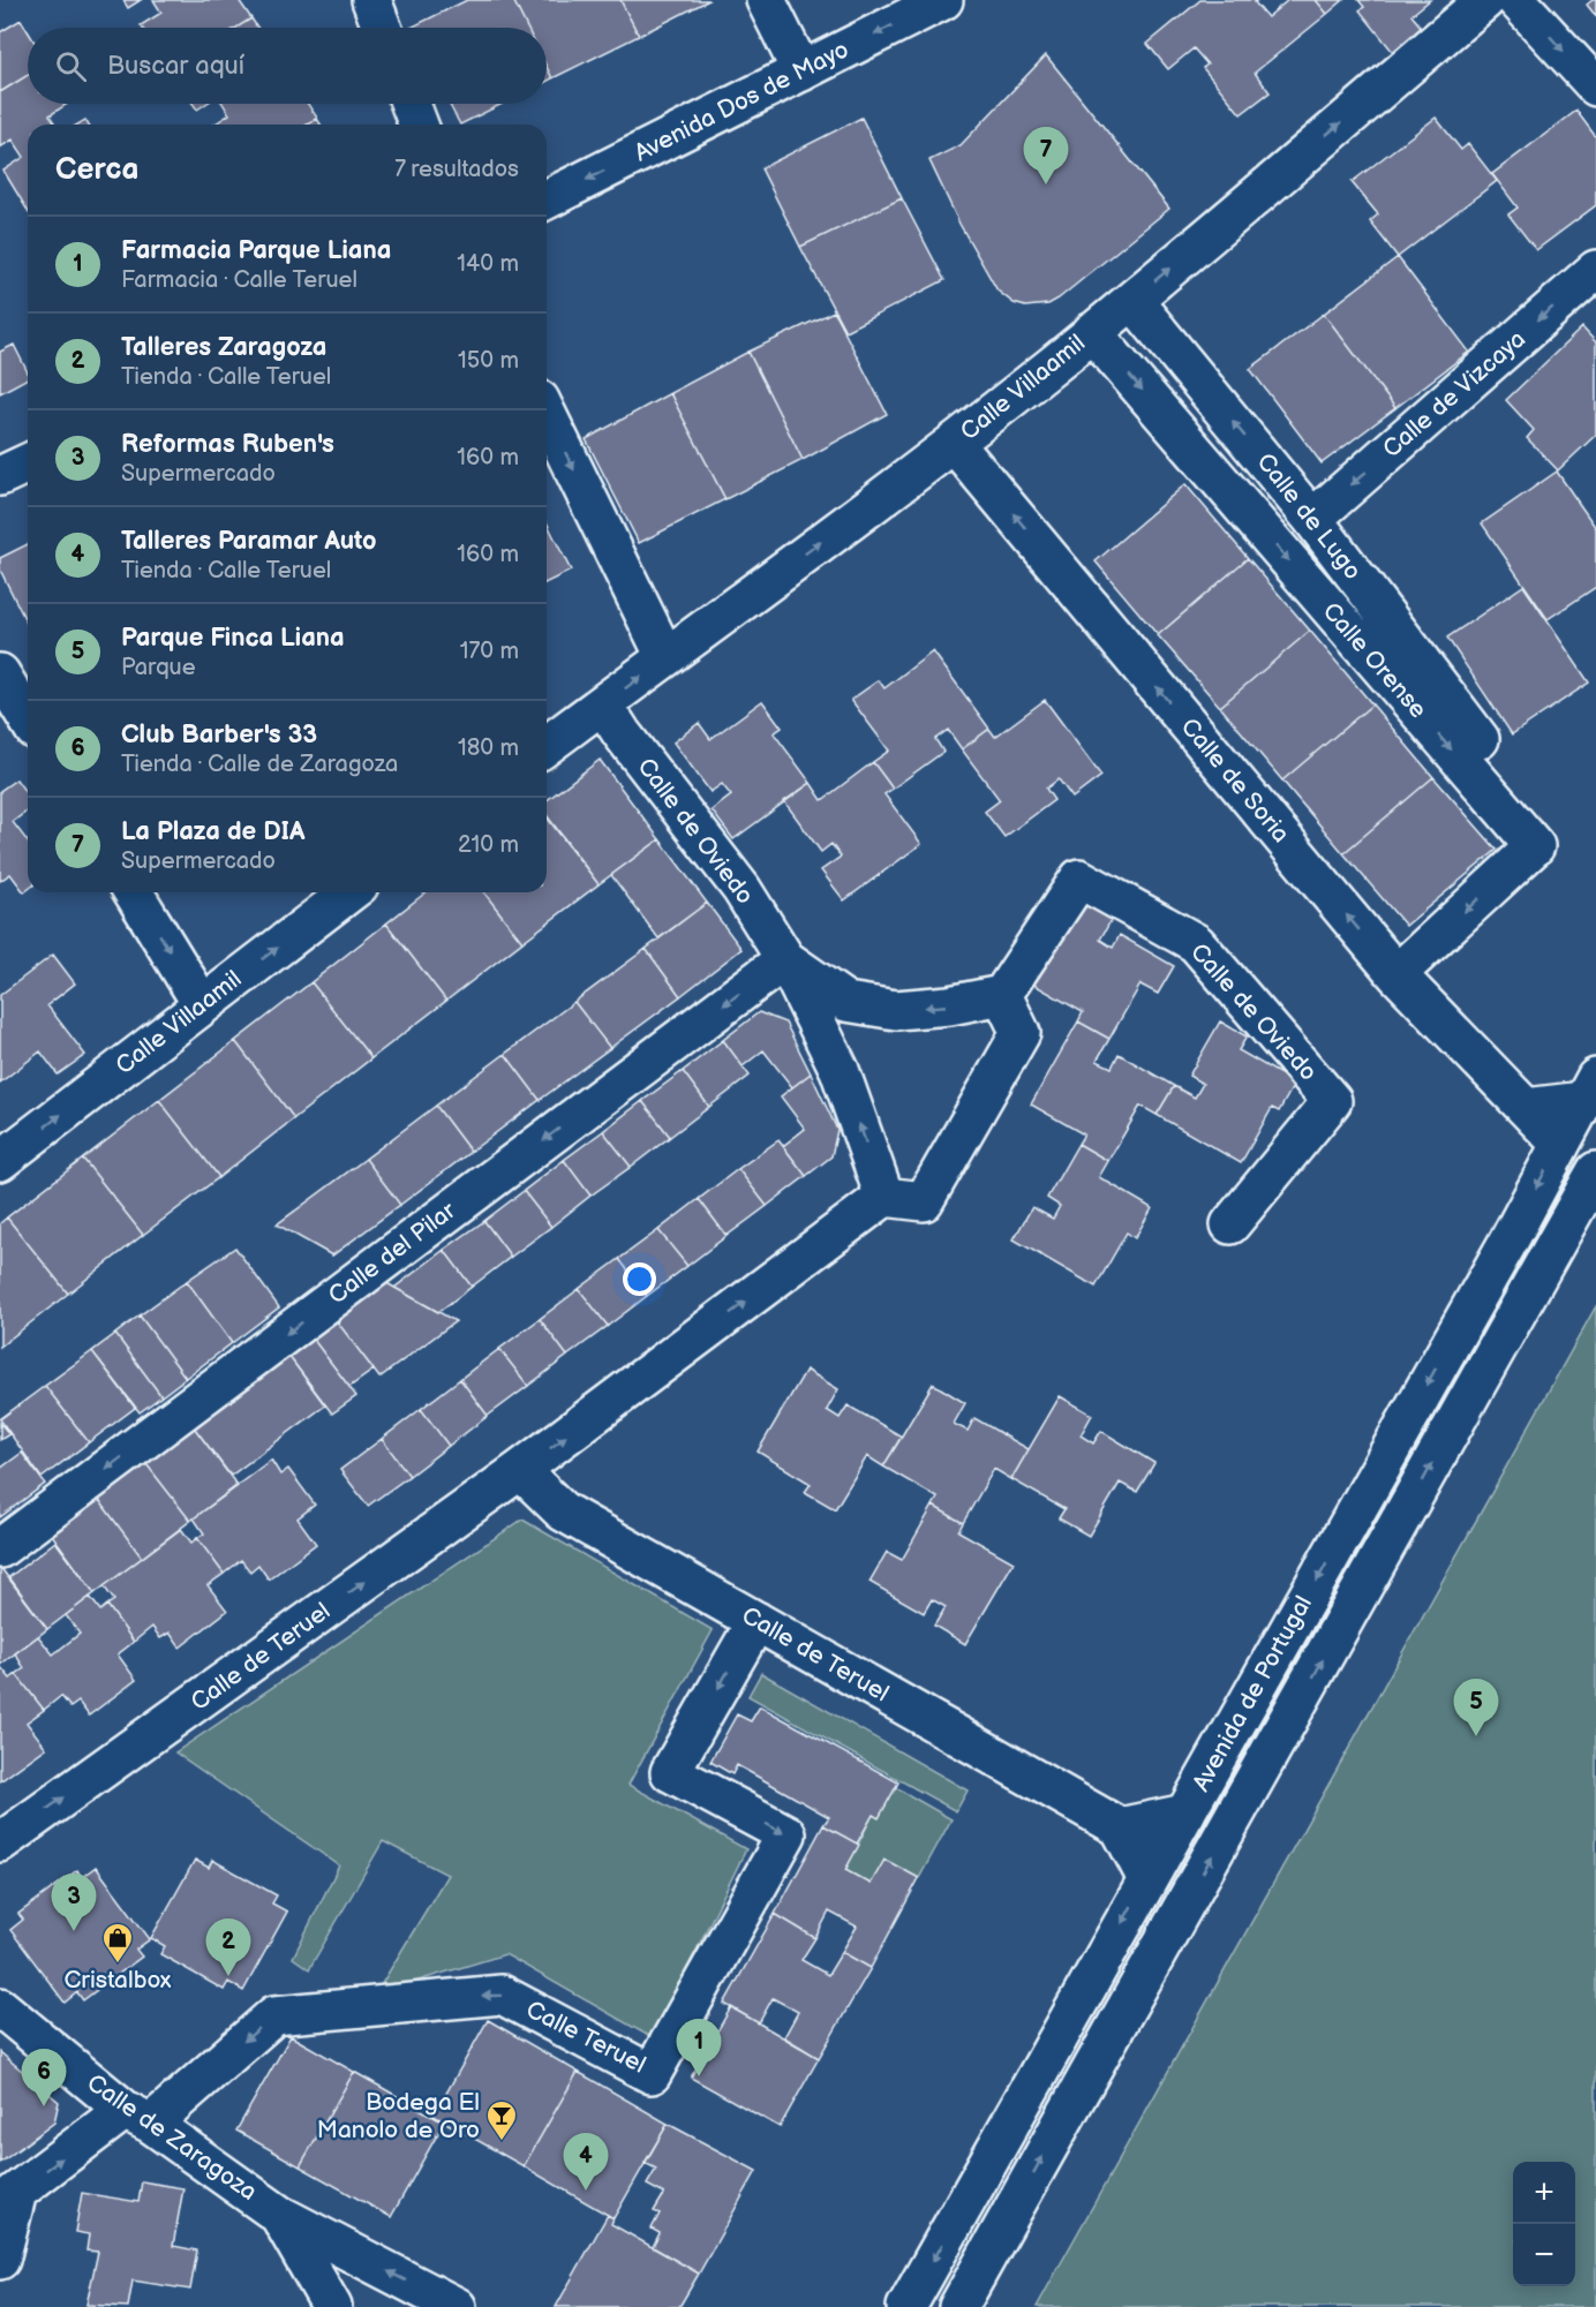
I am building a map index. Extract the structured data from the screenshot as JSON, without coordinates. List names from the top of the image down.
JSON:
{
  "streets": {
    "street": [
      "Avenida Dos de Mayo",
      "Calle Villaamil",
      "Calle de Vizcaya",
      "Calle de Lugo",
      "Calle Orense",
      "Calle de Soria",
      "Calle de Oviedo",
      "Calle del Pilar",
      "Calle de Teruel",
      "Avenida de Portugal",
      "Calle Teruel",
      "Calle de Zaragoza"
    ]
  },
  "crossings": [
    ["Calle Villaamil", "Calle de Lugo"],
    ["Calle Villaamil", "Calle Orense"],
    ["Calle Villaamil", "Calle de Soria"],
    ["Calle Villaamil", "Calle de Oviedo"],
    ["Calle de Vizcaya", "Calle de Lugo"],
    ["Calle Orense", "Calle de Soria"],
    ["Calle de Soria", "Avenida de Portugal"],
    ["Calle de Oviedo", "Calle del Pilar"],
    ["Calle de Oviedo", "Calle de Teruel"],
    ["Calle de Teruel", "Calle Teruel"],
    ["Calle Teruel", "Calle de Zaragoza"]
  ],
  "one_way": [
    "Avenida Dos de Mayo",
    "Calle Villaamil",
    "Calle de Vizcaya",
    "Calle de Lugo",
    "Calle Orense",
    "Calle de Soria",
    "Calle del Pilar",
    "Calle de Teruel"
  ],
  "places": {
    "shop": ["Cristalbox"],
    "bar": ["Bodega El Manolo de Oro"]
  },
  "page": {
    "search": "Buscar aquí",
    "heading": ["Cerca", "7 resultados"],
    "pins": [
      "7",
      "5",
      "3",
      "2",
      "1",
      "6",
      "4"
    ],
    "list": [
      {
        "mark": "1",
        "name": "Farmacia Parque Liana",
        "note": "Farmacia · Calle Teruel",
        "value": "140 m"
      },
      {
        "mark": "2",
        "name": "Talleres Zaragoza",
        "note": "Tienda · Calle Teruel",
        "value": "150 m"
      },
      {
        "mark": "3",
        "name": "Reformas Ruben's",
        "note": "Supermercado",
        "value": "160 m"
      },
      {
        "mark": "4",
        "name": "Talleres Paramar Auto",
        "note": "Tienda · Calle Teruel",
        "value": "160 m"
      },
      {
        "mark": "5",
        "name": "Parque Finca Liana",
        "note": "Parque",
        "value": "170 m"
      },
      {
        "mark": "6",
        "name": "Club Barber's 33",
        "note": "Tienda · Calle de Zaragoza",
        "value": "180 m"
      },
      {
        "mark": "7",
        "name": "La Plaza de DIA",
        "note": "Supermercado",
        "value": "210 m"
      }
    ],
    "map_buttons": ["+", "−"]
  }
}
